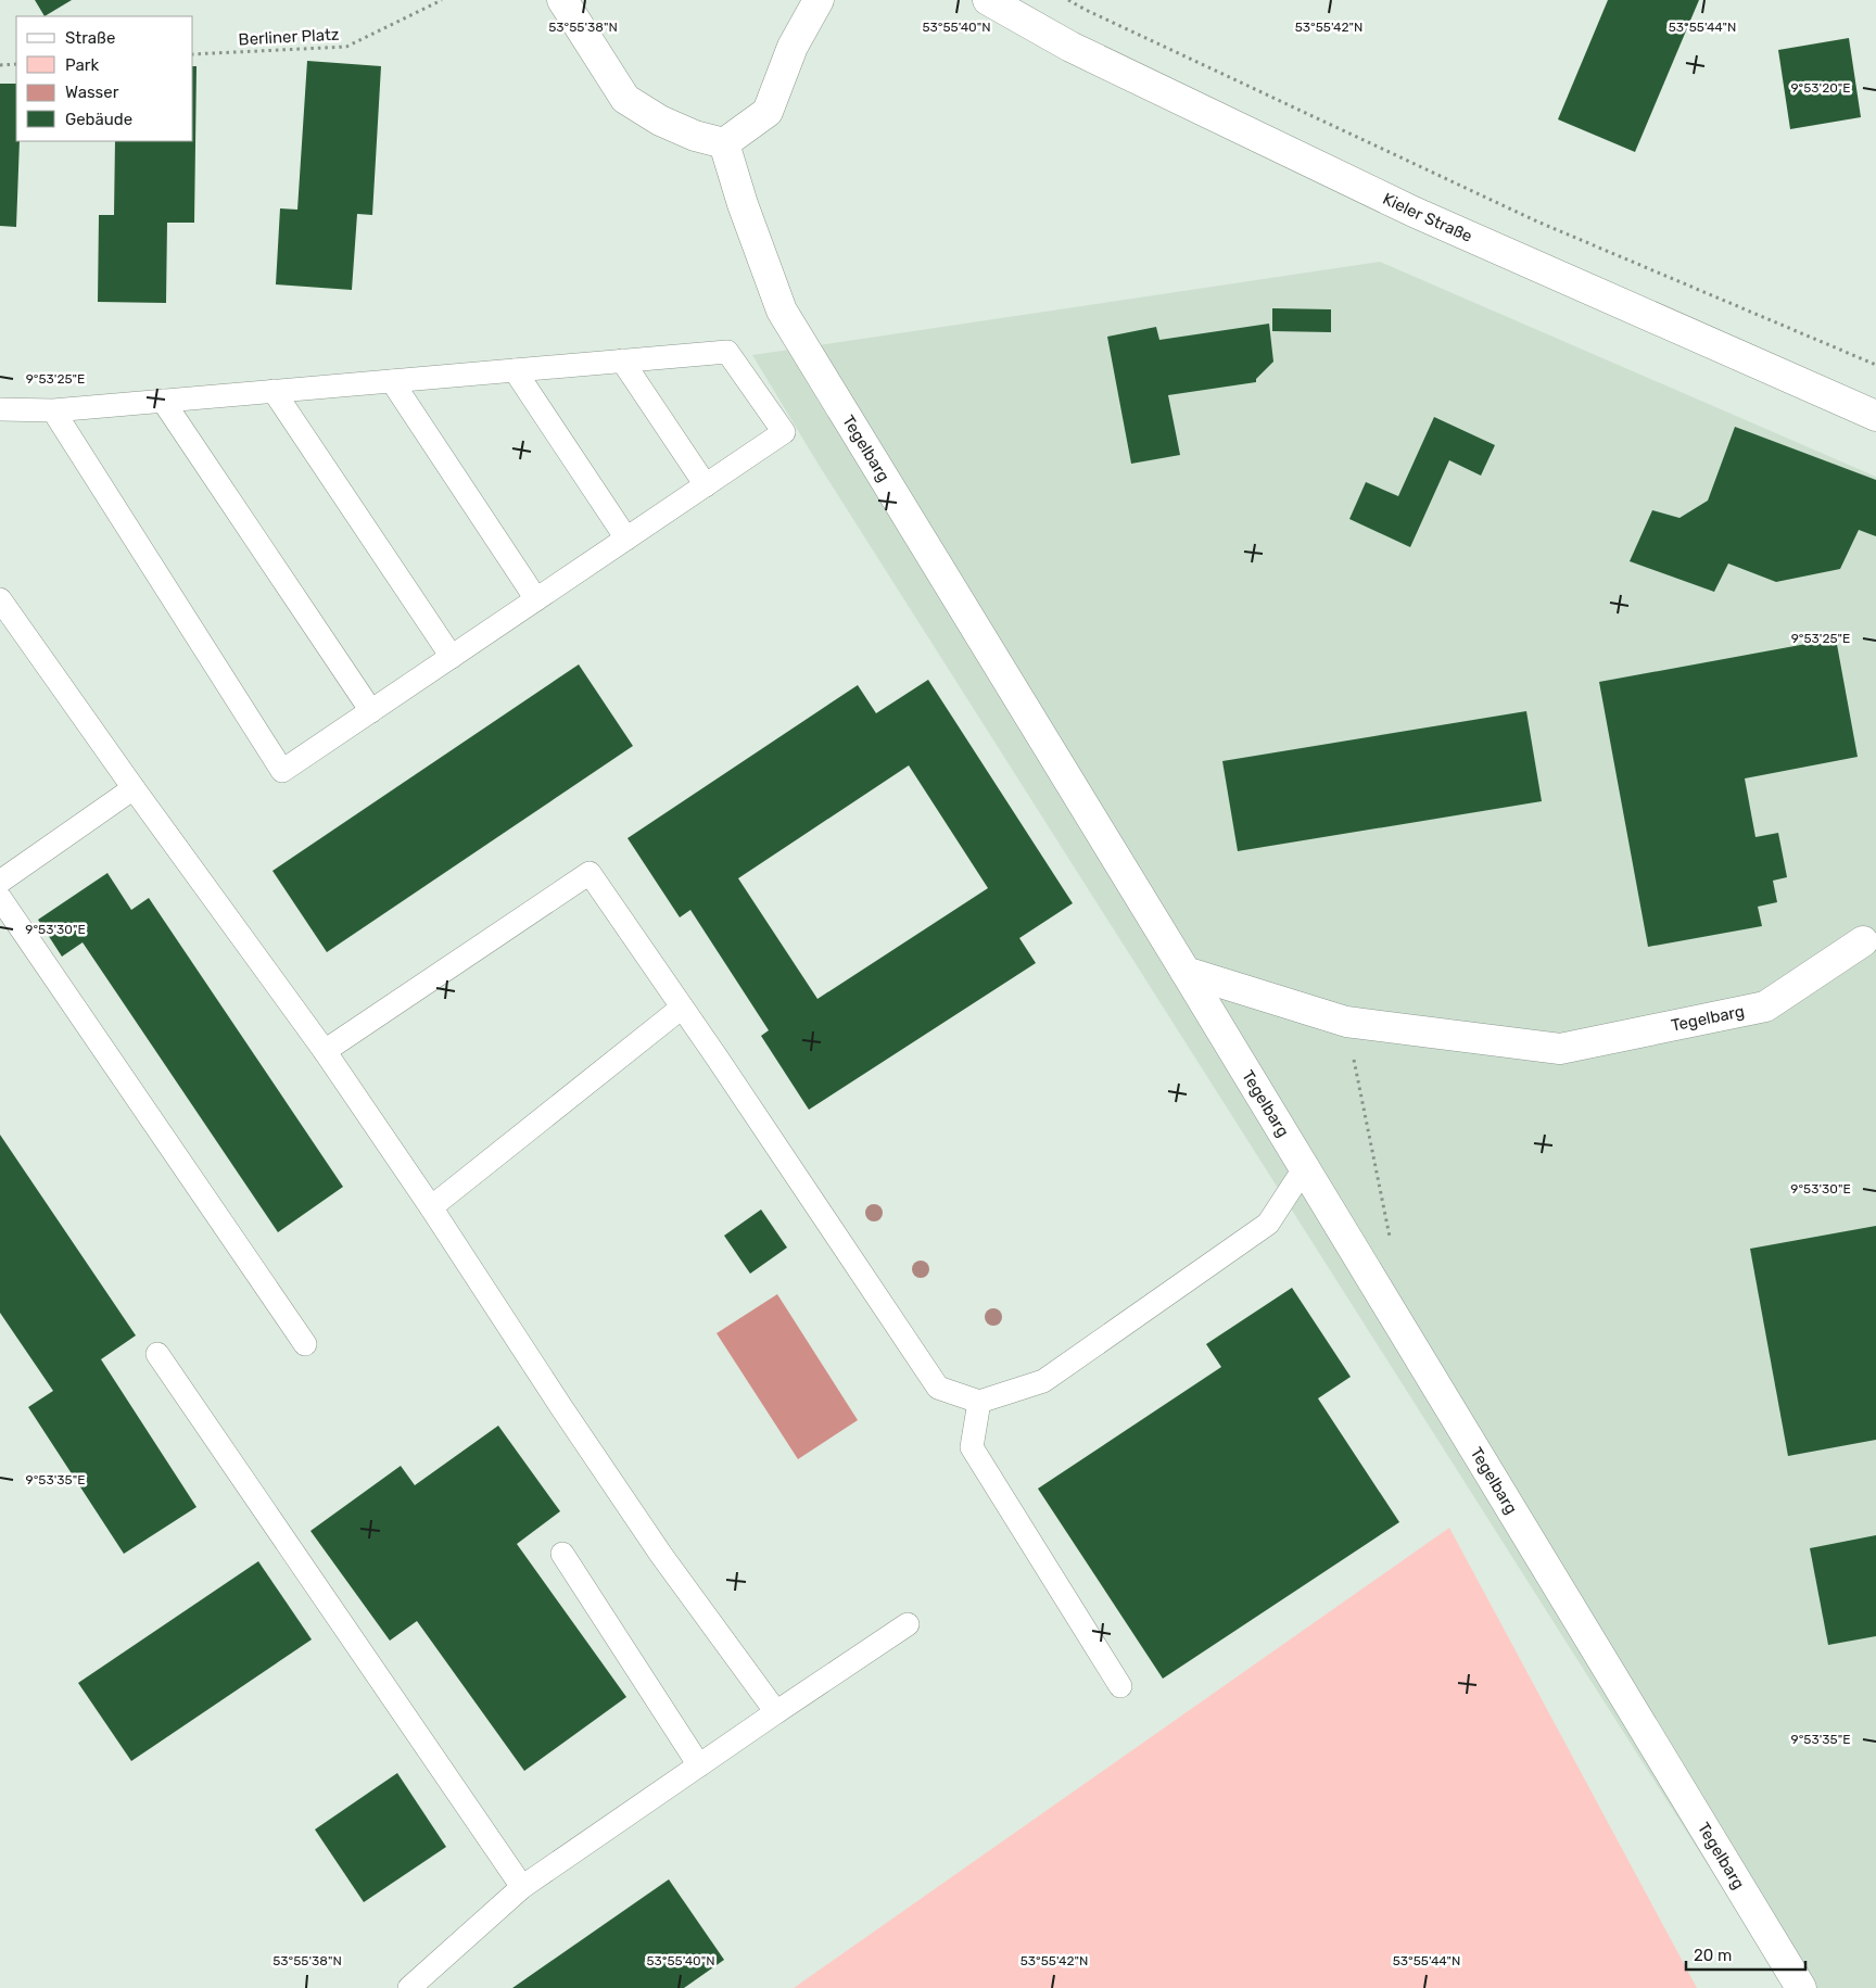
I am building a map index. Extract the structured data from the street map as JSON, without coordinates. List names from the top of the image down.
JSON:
{
  "streets": {
    "street": ["Kieler Straße", "Tegelbarg"],
    "path": ["Berliner Platz"]
  },
  "legend": [
    "Straße",
    "Park",
    "Wasser",
    "Gebäude"
  ],
  "scale_bar": "20 m",
  "coordinates": [
    "53°55'38\"N",
    "53°55'40\"N",
    "53°55'42\"N",
    "53°55'44\"N",
    "9°53'20\"E",
    "9°53'25\"E",
    "9°53'30\"E",
    "9°53'35\"E"
  ]
}
